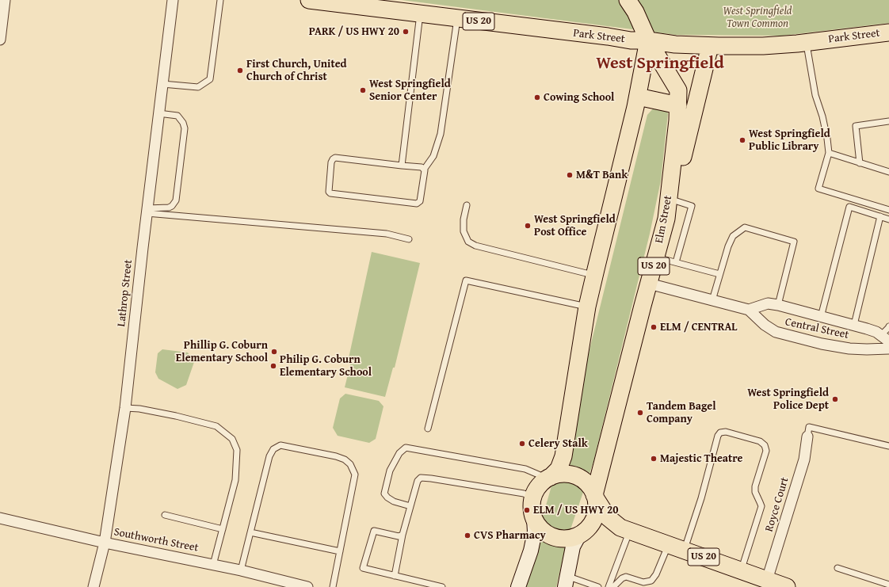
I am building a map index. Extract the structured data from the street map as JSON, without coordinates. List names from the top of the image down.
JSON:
{
  "streets": {
    "main road": ["US 20", "Park Street", "Elm Street"],
    "street": [
      "Lathrop Street",
      "Central Street",
      "Royce Court",
      "Southworth Street"
    ]
  },
  "crossings": [
    ["US 20", "Elm Street"],
    ["US 20", "Royce Court"],
    ["Park Street", "Elm Street"],
    ["Lathrop Street", "Southworth Street"]
  ],
  "districts": ["West Springfield"],
  "parks": ["West Springfield Town Common"],
  "places": [
    "PARK / US HWY 20",
    "First Church, United Church of Christ",
    "West Springfield Senior Center",
    "Cowing School",
    "West Springfield Public Library",
    "M&T Bank",
    "West Springfield Post Office",
    "ELM / CENTRAL",
    "Phillip G. Coburn Elementary School",
    "Philip G. Coburn Elementary School",
    "West Springfield Police Dept",
    "Tandem Bagel Company",
    "Celery Stalk",
    "Majestic Theatre",
    "ELM / US HWY 20",
    "CVS Pharmacy"
  ]
}
